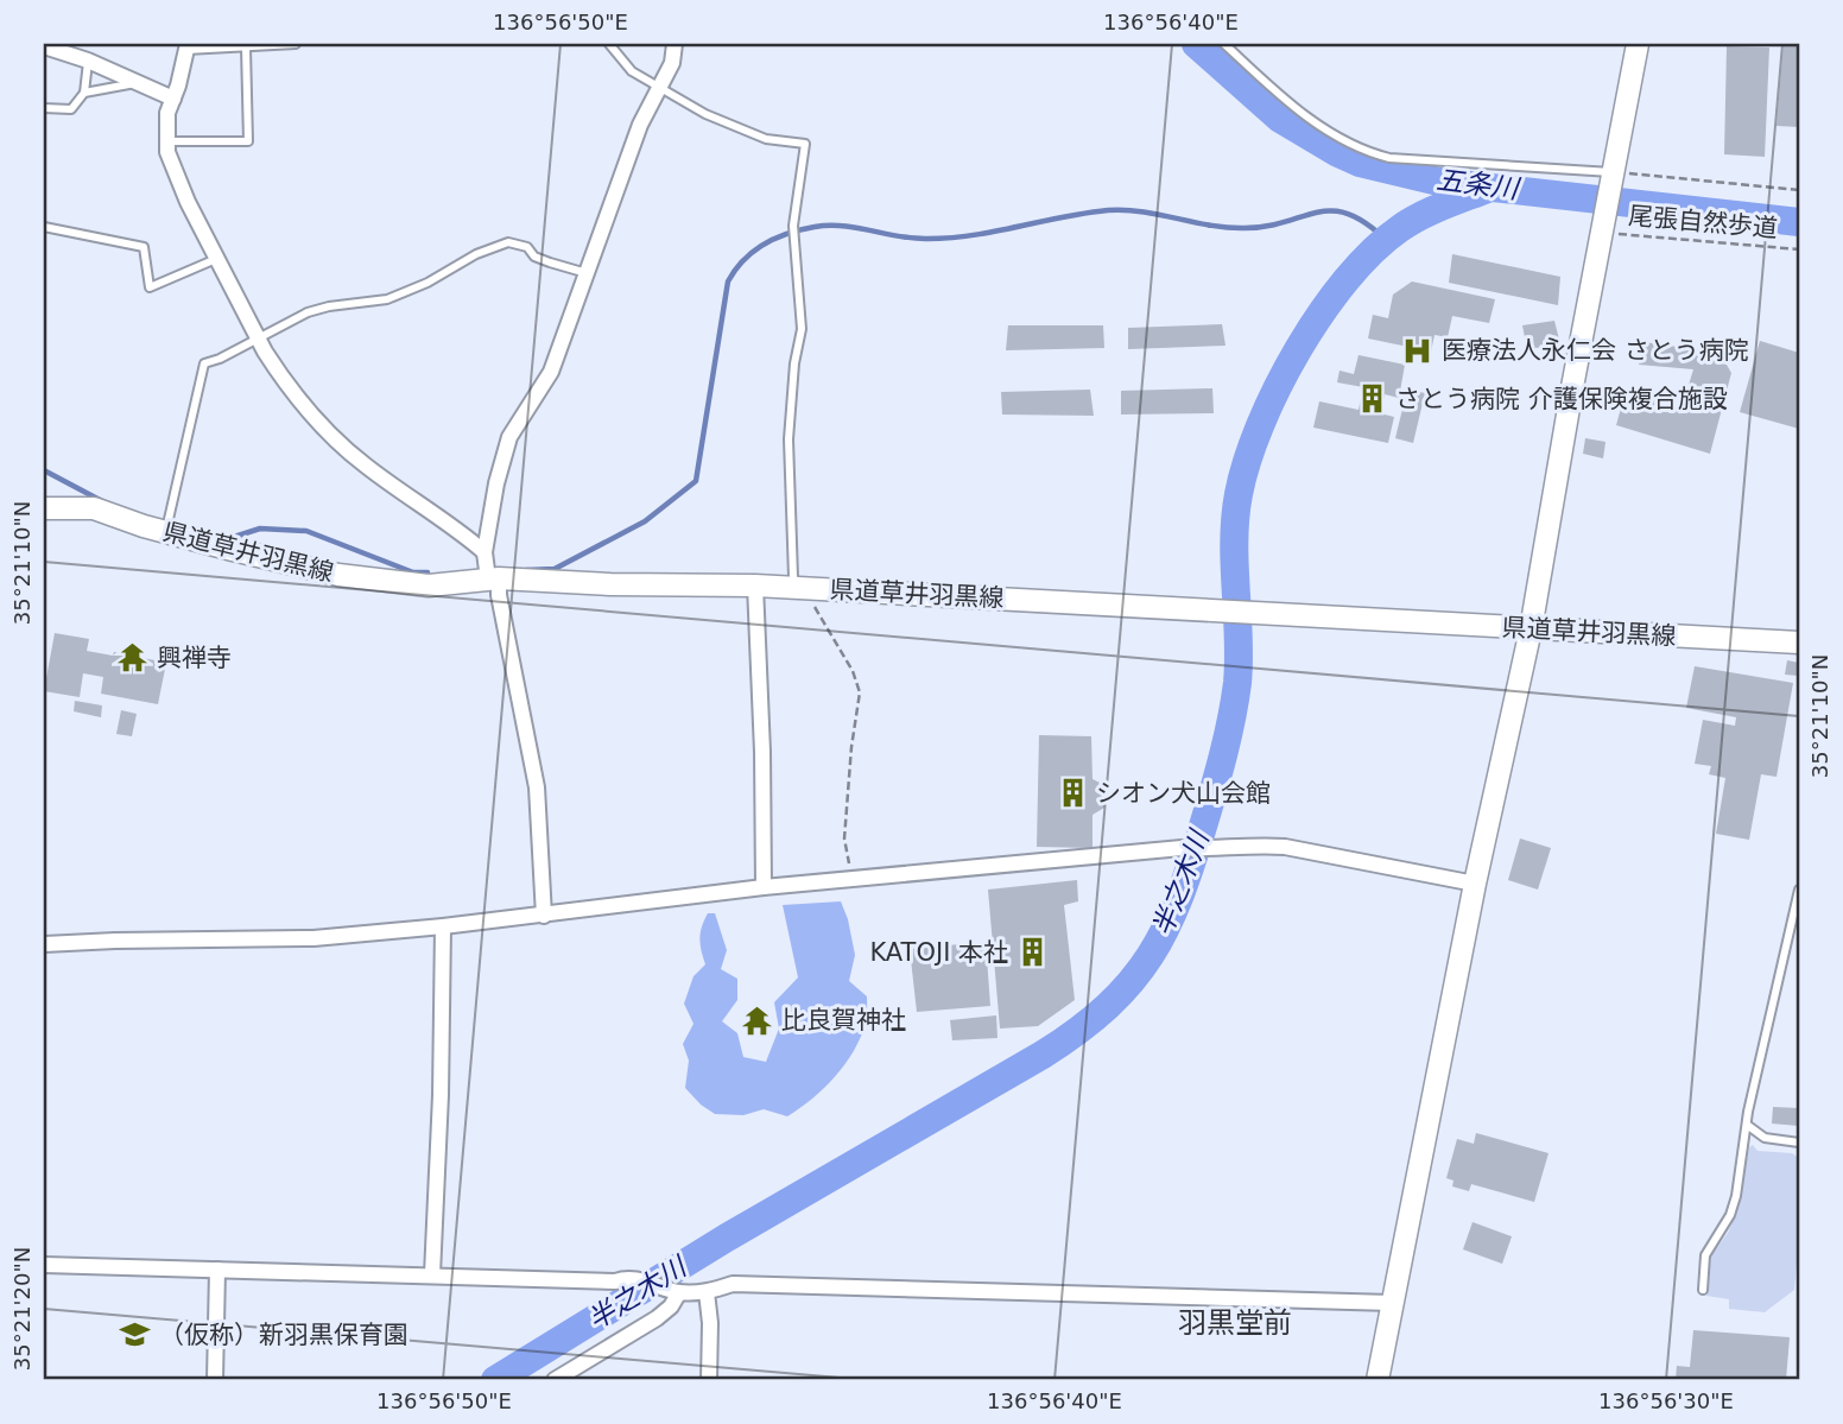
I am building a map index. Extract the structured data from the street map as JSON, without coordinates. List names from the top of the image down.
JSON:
{
  "streets": {
    "main road": ["県道草井羽黒線"],
    "path": ["尾張自然歩道"]
  },
  "districts": ["羽黒堂前"],
  "water": ["五条川", "半之木川"],
  "places": {
    "hospital": ["医療法人永仁会 さとう病院"],
    "building": ["さとう病院 介護保険複合施設", "シオン犬山会館", "KATOJI 本社"],
    "temple": ["興禅寺", "比良賀神社"],
    "school or university": ["（仮称）新羽黒保育園"]
  },
  "coordinates": [
    "136°56'50\"E",
    "136°56'40\"E",
    "35°21'10\"N",
    "35°21'20\"N",
    "136°56'30\"E"
  ]
}
